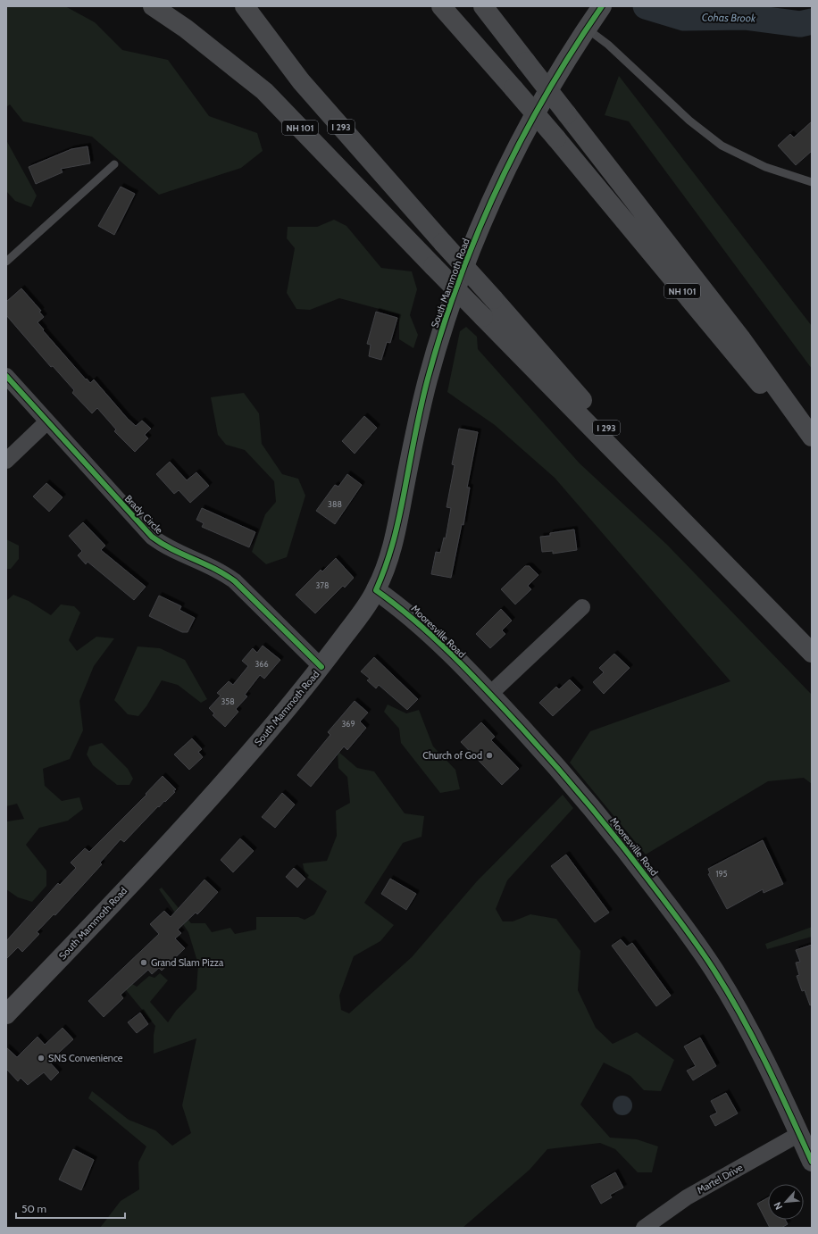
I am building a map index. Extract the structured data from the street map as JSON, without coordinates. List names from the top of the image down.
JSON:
{
  "streets": {
    "highway": ["I 293", "NH 101"],
    "main road": ["South Mammoth Road"],
    "street": ["Brady Circle", "Mooresville Road", "Martel Drive"]
  },
  "crossings": [
    ["I 293", "NH 101"],
    ["South Mammoth Road", "Brady Circle"],
    ["South Mammoth Road", "Mooresville Road"],
    ["Mooresville Road", "Martel Drive"]
  ],
  "water": ["Cohas Brook"],
  "places": ["Church of God", "Grand Slam Pizza", "SNS Convenience"],
  "house_numbers": [
    "388",
    "378",
    "366",
    "358",
    "369",
    "195"
  ],
  "scale_bar": "50 m",
  "north": "bottom left"
}
